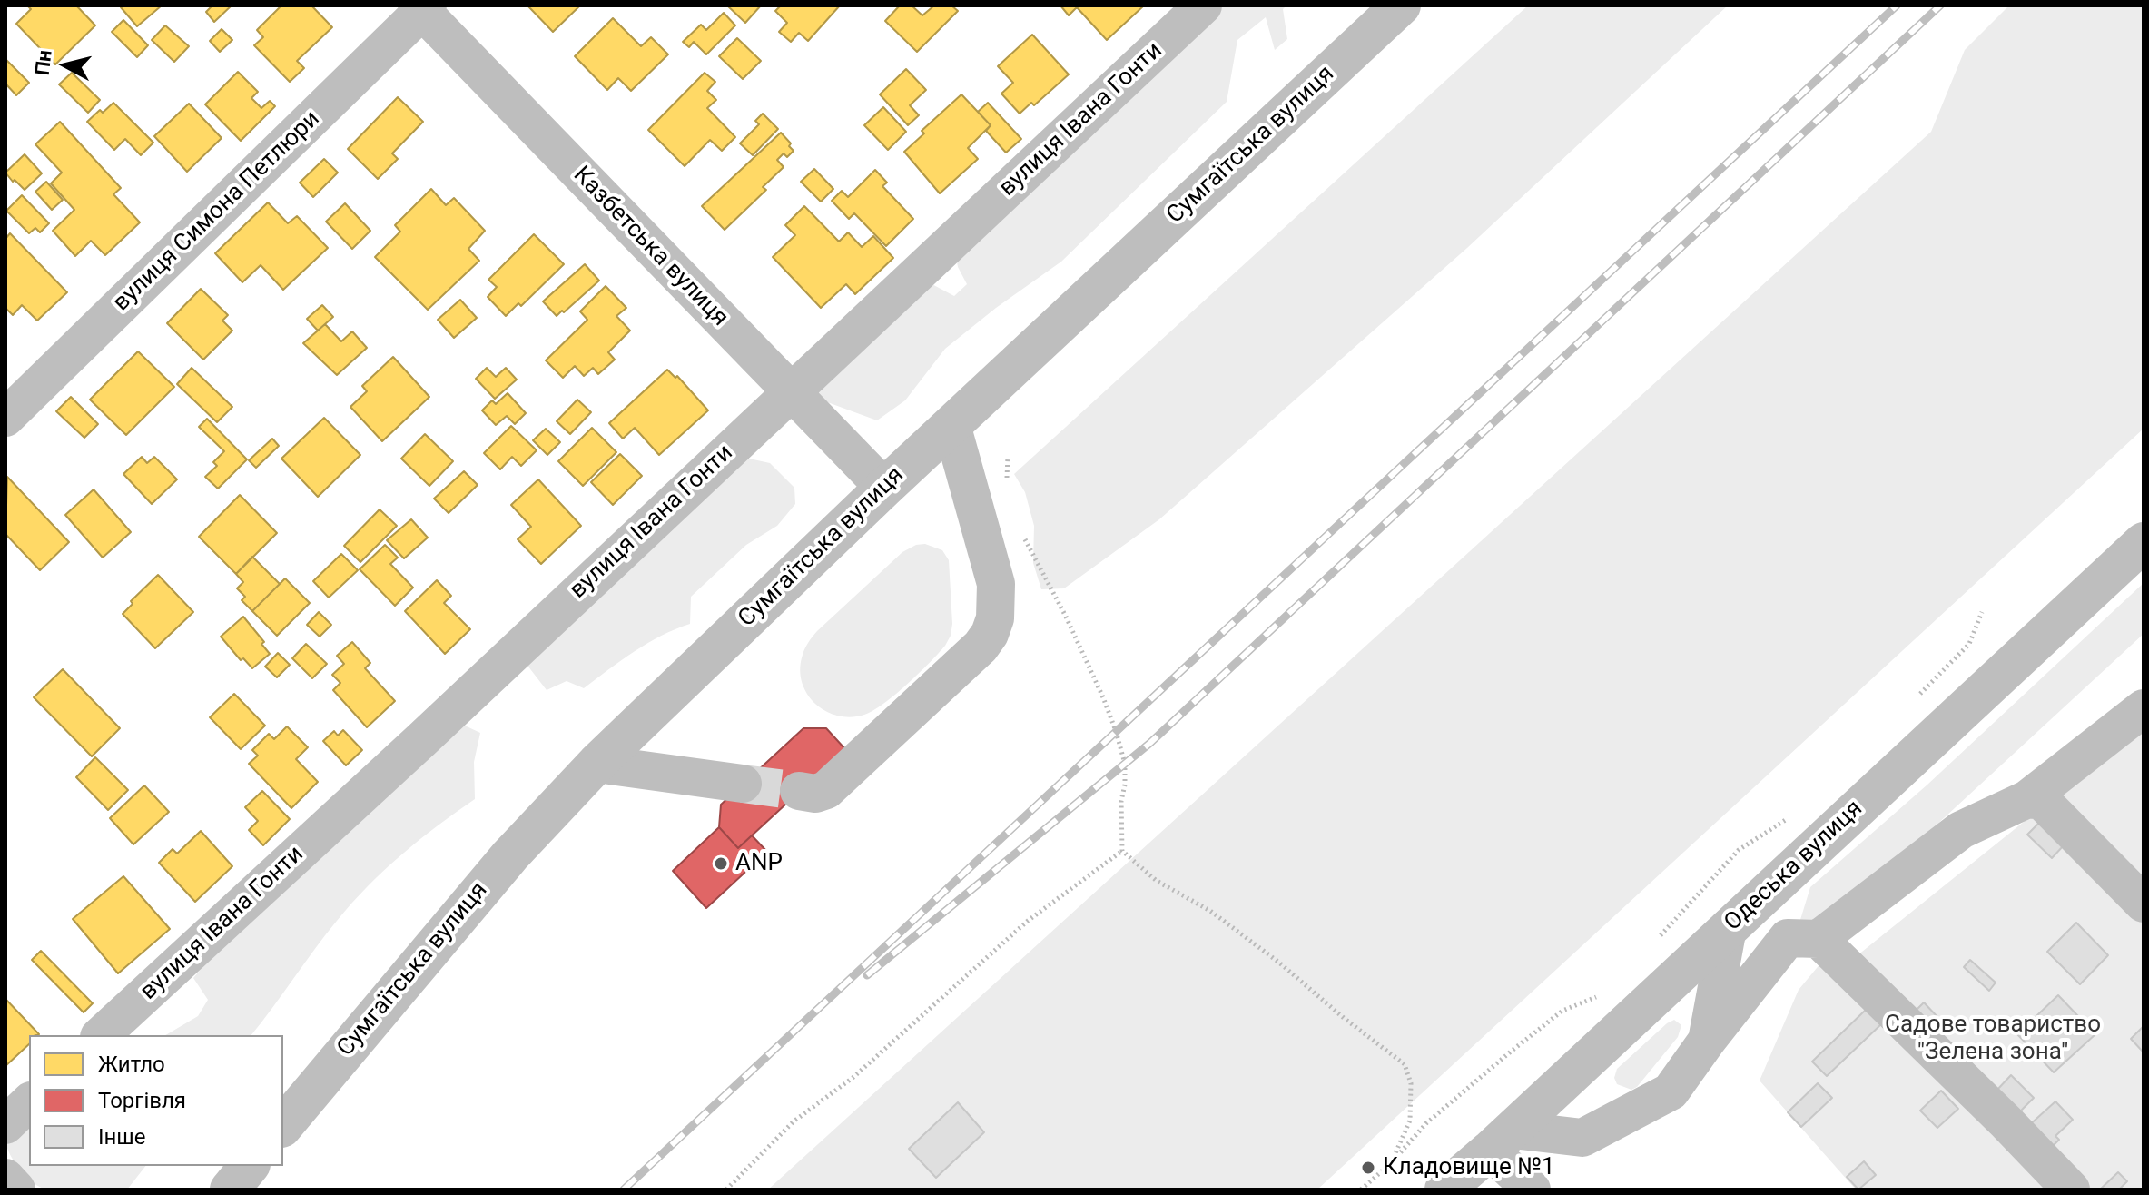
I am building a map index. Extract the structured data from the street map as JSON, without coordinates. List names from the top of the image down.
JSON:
{
  "streets": {
    "main road": ["Сумгаїтська вулиця", "Одеська вулиця"],
    "street": ["вулиця Івана Гонти", "вулиця Симона Петлюри", "Казбетська вулиця"]
  },
  "crossings": [
    ["вулиця Івана Гонти", "Казбетська вулиця"],
    ["Сумгаїтська вулиця", "Казбетська вулиця"],
    ["вулиця Симона Петлюри", "Казбетська вулиця"]
  ],
  "parks": ["Садове товариство \"Зелена зона\""],
  "places": ["ANP", "Кладовище №1"],
  "legend": ["Житло", "Торгівля", "Інше"],
  "north": "left"
}
